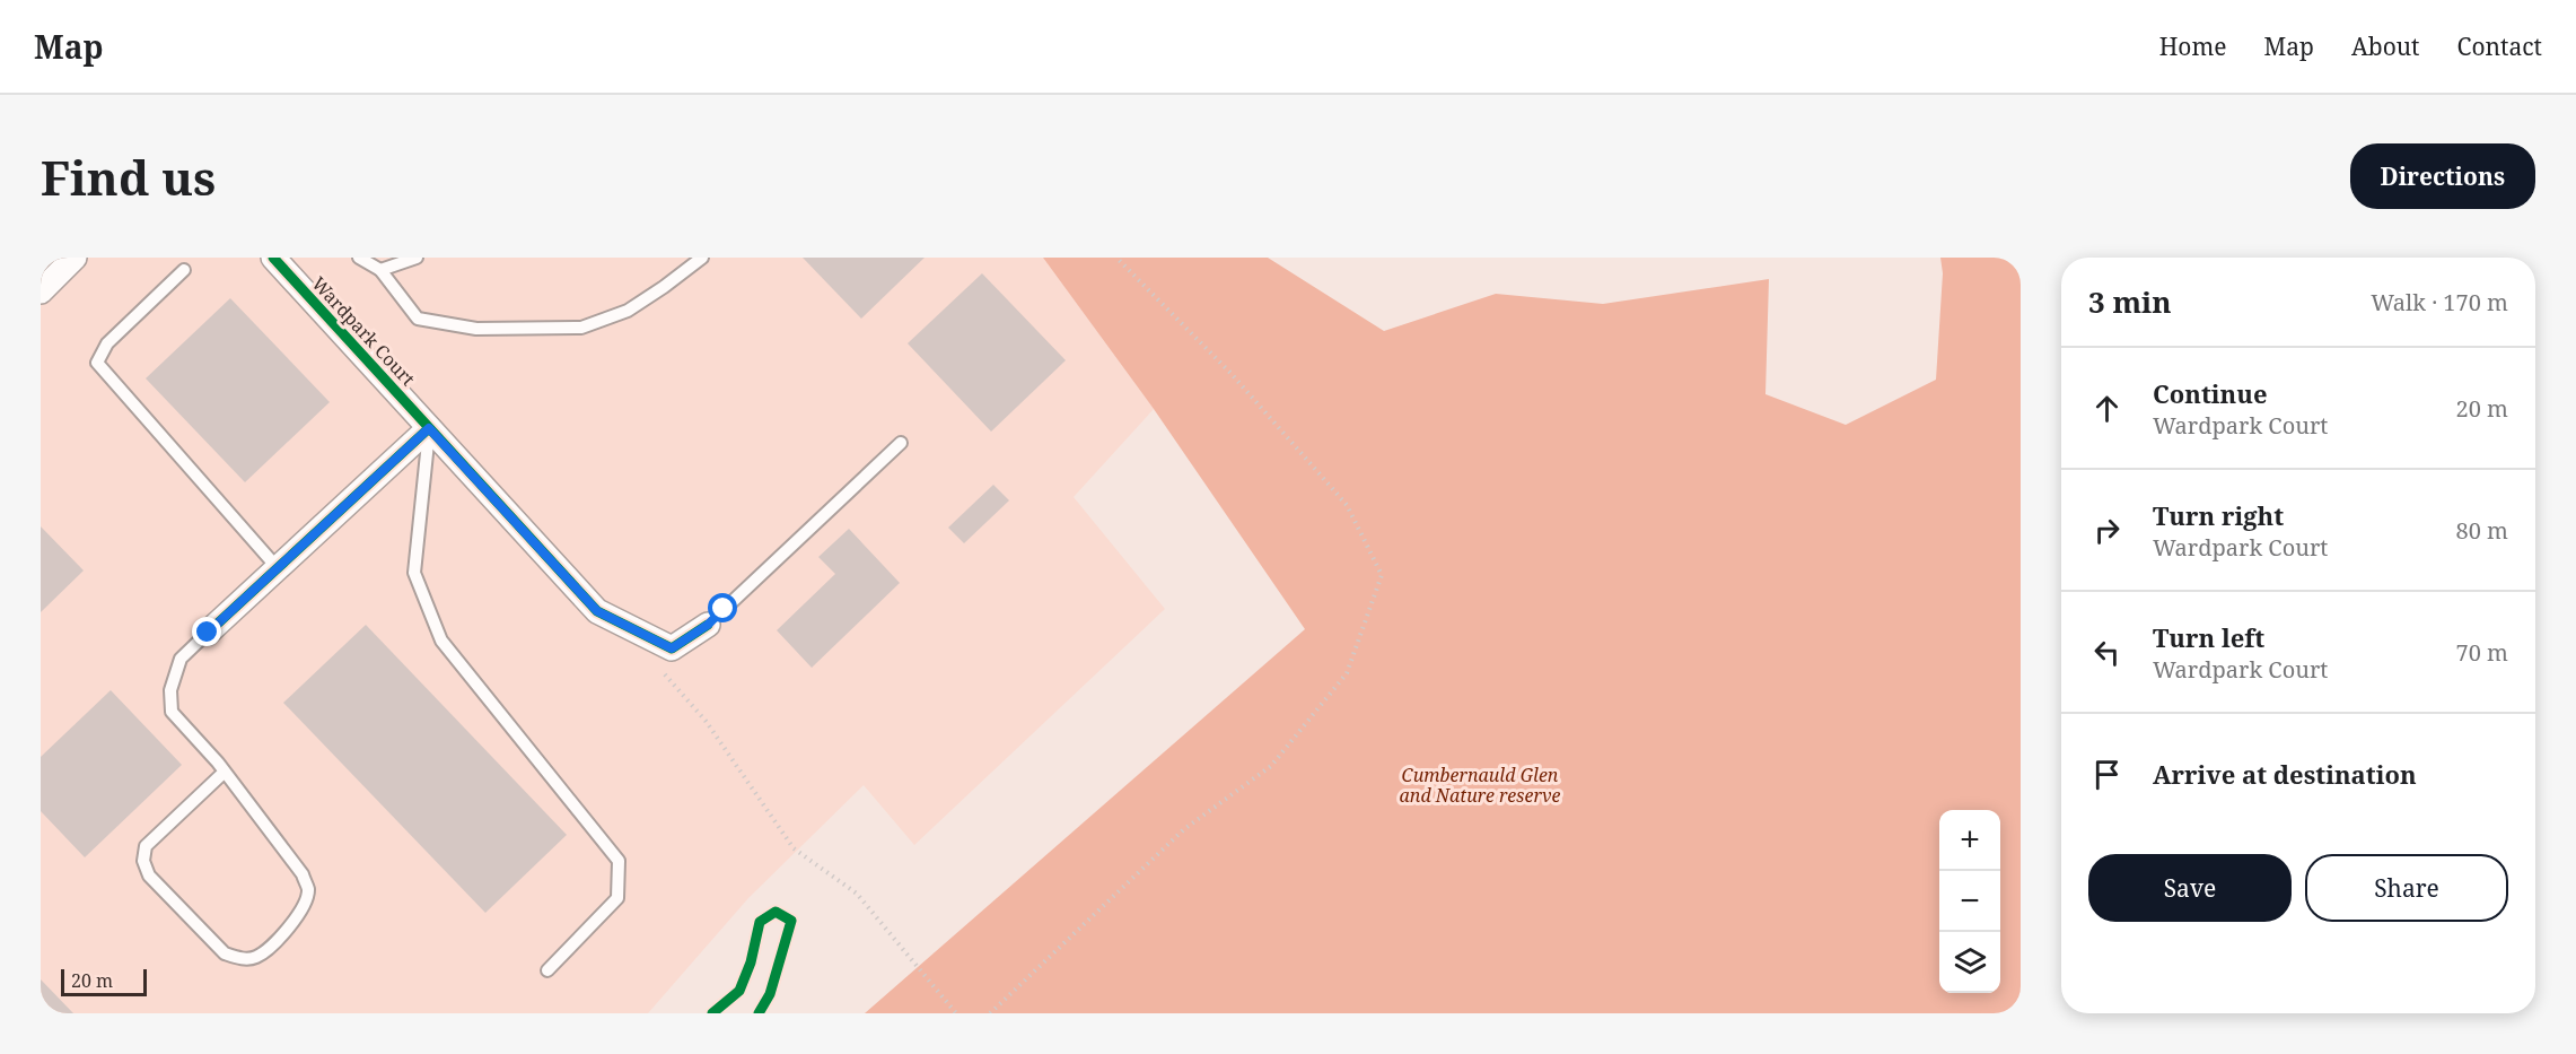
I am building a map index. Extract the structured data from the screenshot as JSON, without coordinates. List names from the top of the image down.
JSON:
{
  "streets": {
    "street": ["Wardpark Court"]
  },
  "parks": ["Cumbernauld Glen and Nature reserve"],
  "scale_bar": "20 m",
  "page": {
    "header": "Map",
    "nav": [
      "Home",
      "Map",
      "About",
      "Contact"
    ],
    "buttons": [
      "Directions",
      ["Save", "Share"]
    ],
    "title": "Find us",
    "heading": ["3 min", "Walk · 170 m"],
    "list": [
      ["Continue", "Wardpark Court", "20 m"],
      ["Turn right", "Wardpark Court", "80 m"],
      ["Turn left", "Wardpark Court", "70 m"],
      "Arrive at destination"
    ],
    "map_buttons": ["+", "−"],
    "scale": "20 m"
  }
}
